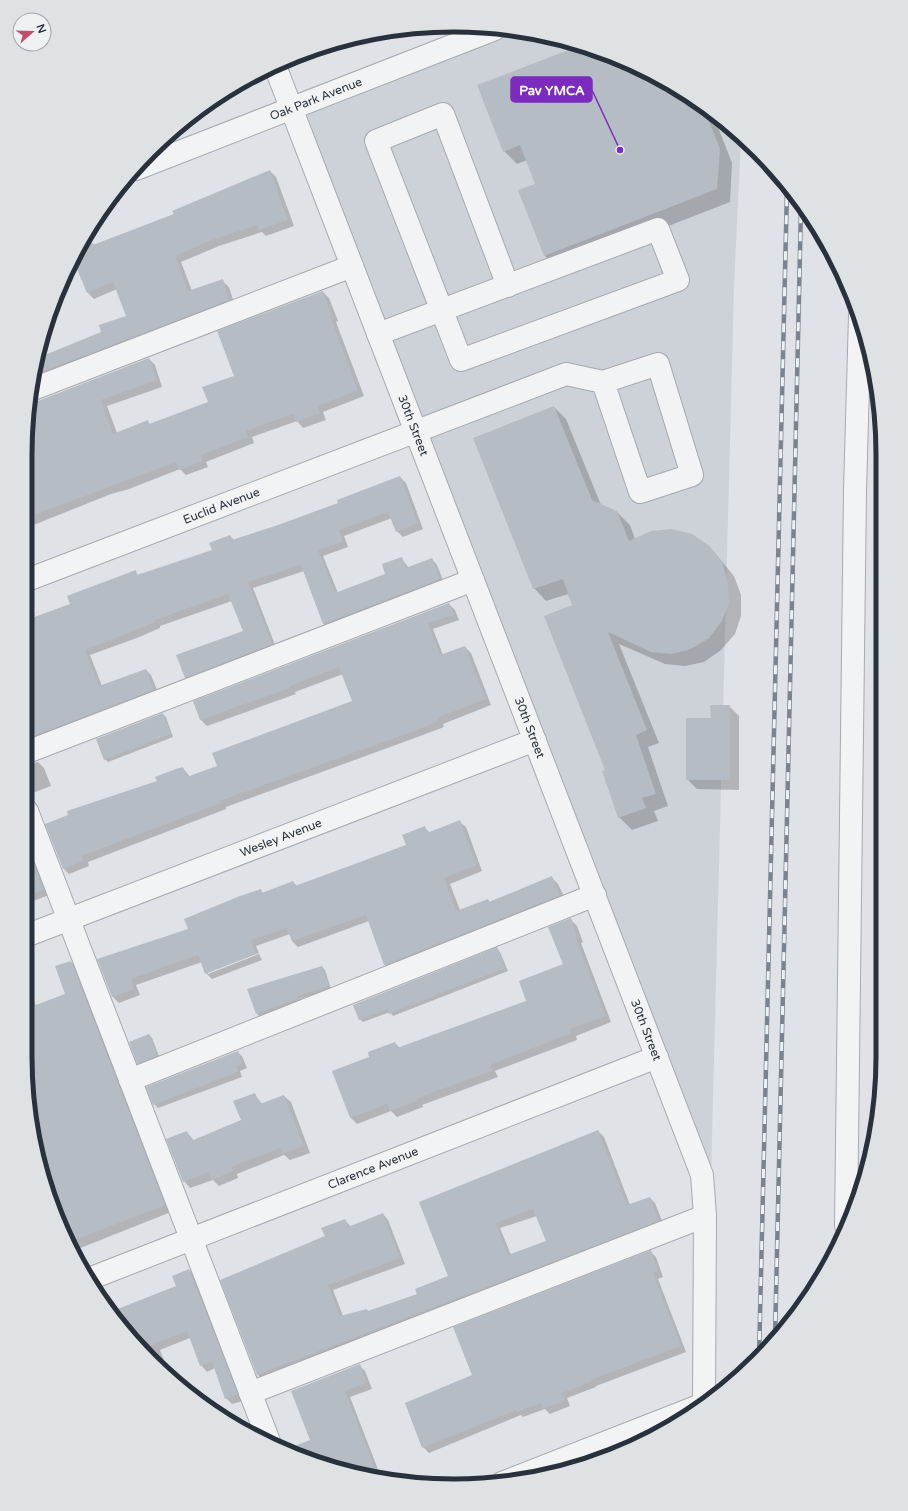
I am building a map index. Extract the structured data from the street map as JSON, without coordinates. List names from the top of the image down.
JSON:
{
  "streets": {
    "street": [
      "Oak Park Avenue",
      "30th Street",
      "Euclid Avenue",
      "Wesley Avenue",
      "Clarence Avenue"
    ]
  },
  "crossings": [
    ["Oak Park Avenue", "30th Street"],
    ["30th Street", "Euclid Avenue"],
    ["30th Street", "Wesley Avenue"],
    ["30th Street", "Clarence Avenue"]
  ],
  "places": ["Pav YMCA"],
  "north": "right"
}
